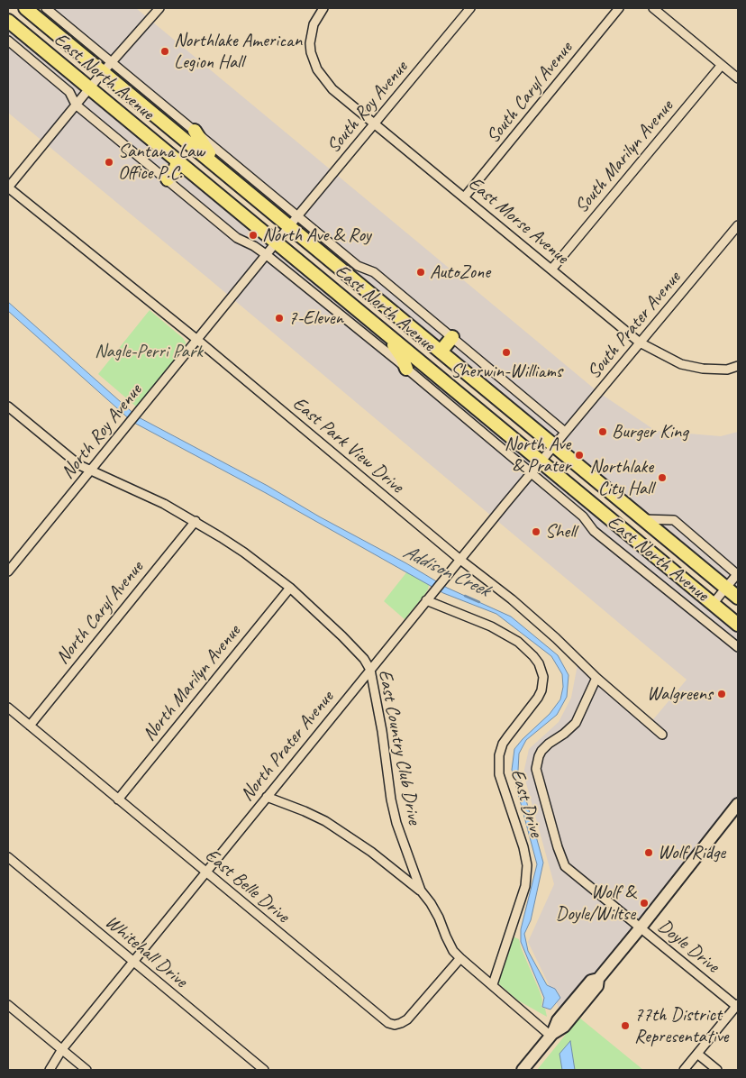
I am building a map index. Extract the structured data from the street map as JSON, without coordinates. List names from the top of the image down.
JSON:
{
  "streets": {
    "main road": ["East North Avenue"],
    "street": [
      "South Caryl Avenue",
      "South Roy Avenue",
      "South Marilyn Avenue",
      "East Morse Avenue",
      "South Prater Avenue",
      "North Roy Avenue",
      "East Park View Drive",
      "North Caryl Avenue",
      "North Marilyn Avenue",
      "North Prater Avenue",
      "East Country Club Drive",
      "East Drive",
      "East Belle Drive",
      "Doyle Drive",
      "Whitehall Drive"
    ]
  },
  "crossings": [
    ["East North Avenue", "South Roy Avenue"],
    ["East North Avenue", "South Prater Avenue"],
    ["East North Avenue", "North Roy Avenue"],
    ["East North Avenue", "North Prater Avenue"],
    ["South Caryl Avenue", "East Morse Avenue"],
    ["South Roy Avenue", "East Morse Avenue"],
    ["South Roy Avenue", "North Roy Avenue"],
    ["South Marilyn Avenue", "East Morse Avenue"],
    ["East Morse Avenue", "South Prater Avenue"],
    ["South Prater Avenue", "North Prater Avenue"],
    ["North Roy Avenue", "East Park View Drive"],
    ["North Roy Avenue", "East Country Club Drive"],
    ["East Park View Drive", "North Prater Avenue"],
    ["East Park View Drive", "Doyle Drive"],
    ["North Caryl Avenue", "East Country Club Drive"],
    ["North Caryl Avenue", "East Belle Drive"],
    ["North Marilyn Avenue", "East Country Club Drive"],
    ["North Marilyn Avenue", "East Belle Drive"],
    ["North Prater Avenue", "East Country Club Drive"],
    ["North Prater Avenue", "East Drive"],
    ["North Prater Avenue", "East Belle Drive"],
    ["North Prater Avenue", "Whitehall Drive"],
    ["East Country Club Drive", "East Drive"],
    ["East Country Club Drive", "East Belle Drive"]
  ],
  "water": ["Addison Creek"],
  "parks": ["Nagle-Perri Park"],
  "places": [
    "Northlake American Legion Hall",
    "Santana Law Office P.C.",
    "North Ave & Roy",
    "AutoZone",
    "7-Eleven",
    "Sherwin-Williams",
    "Burger King",
    "North Ave & Prater",
    "Northlake City Hall",
    "Shell",
    "Walgreens",
    "Wolf Ridge",
    "Wolf & Doyle/Wiltse",
    "77th District Representative"
  ]
}
